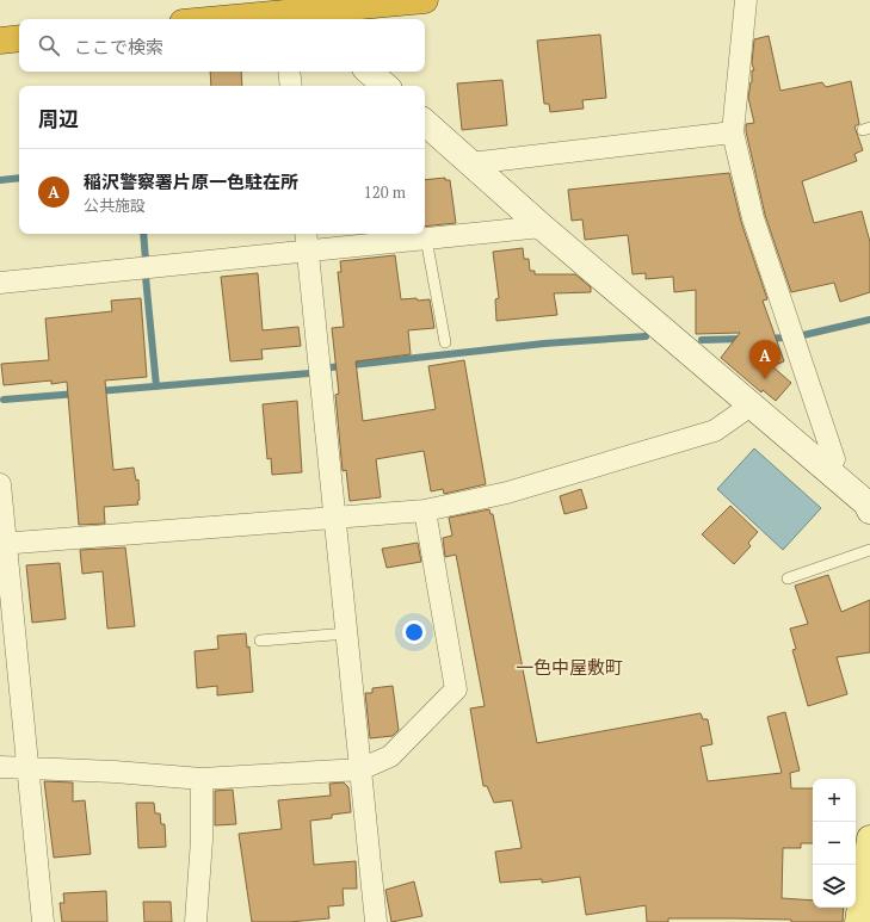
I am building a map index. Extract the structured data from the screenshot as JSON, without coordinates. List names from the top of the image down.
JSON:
{
  "districts": ["一色中屋敷町"],
  "page": {
    "search": "ここで検索",
    "heading": "周辺",
    "list": [
      {
        "mark": "A",
        "name": "稲沢警察署片原一色駐在所",
        "note": "公共施設",
        "value": "120 m"
      }
    ],
    "pins": "A",
    "map_buttons": ["+", "−"]
  }
}
